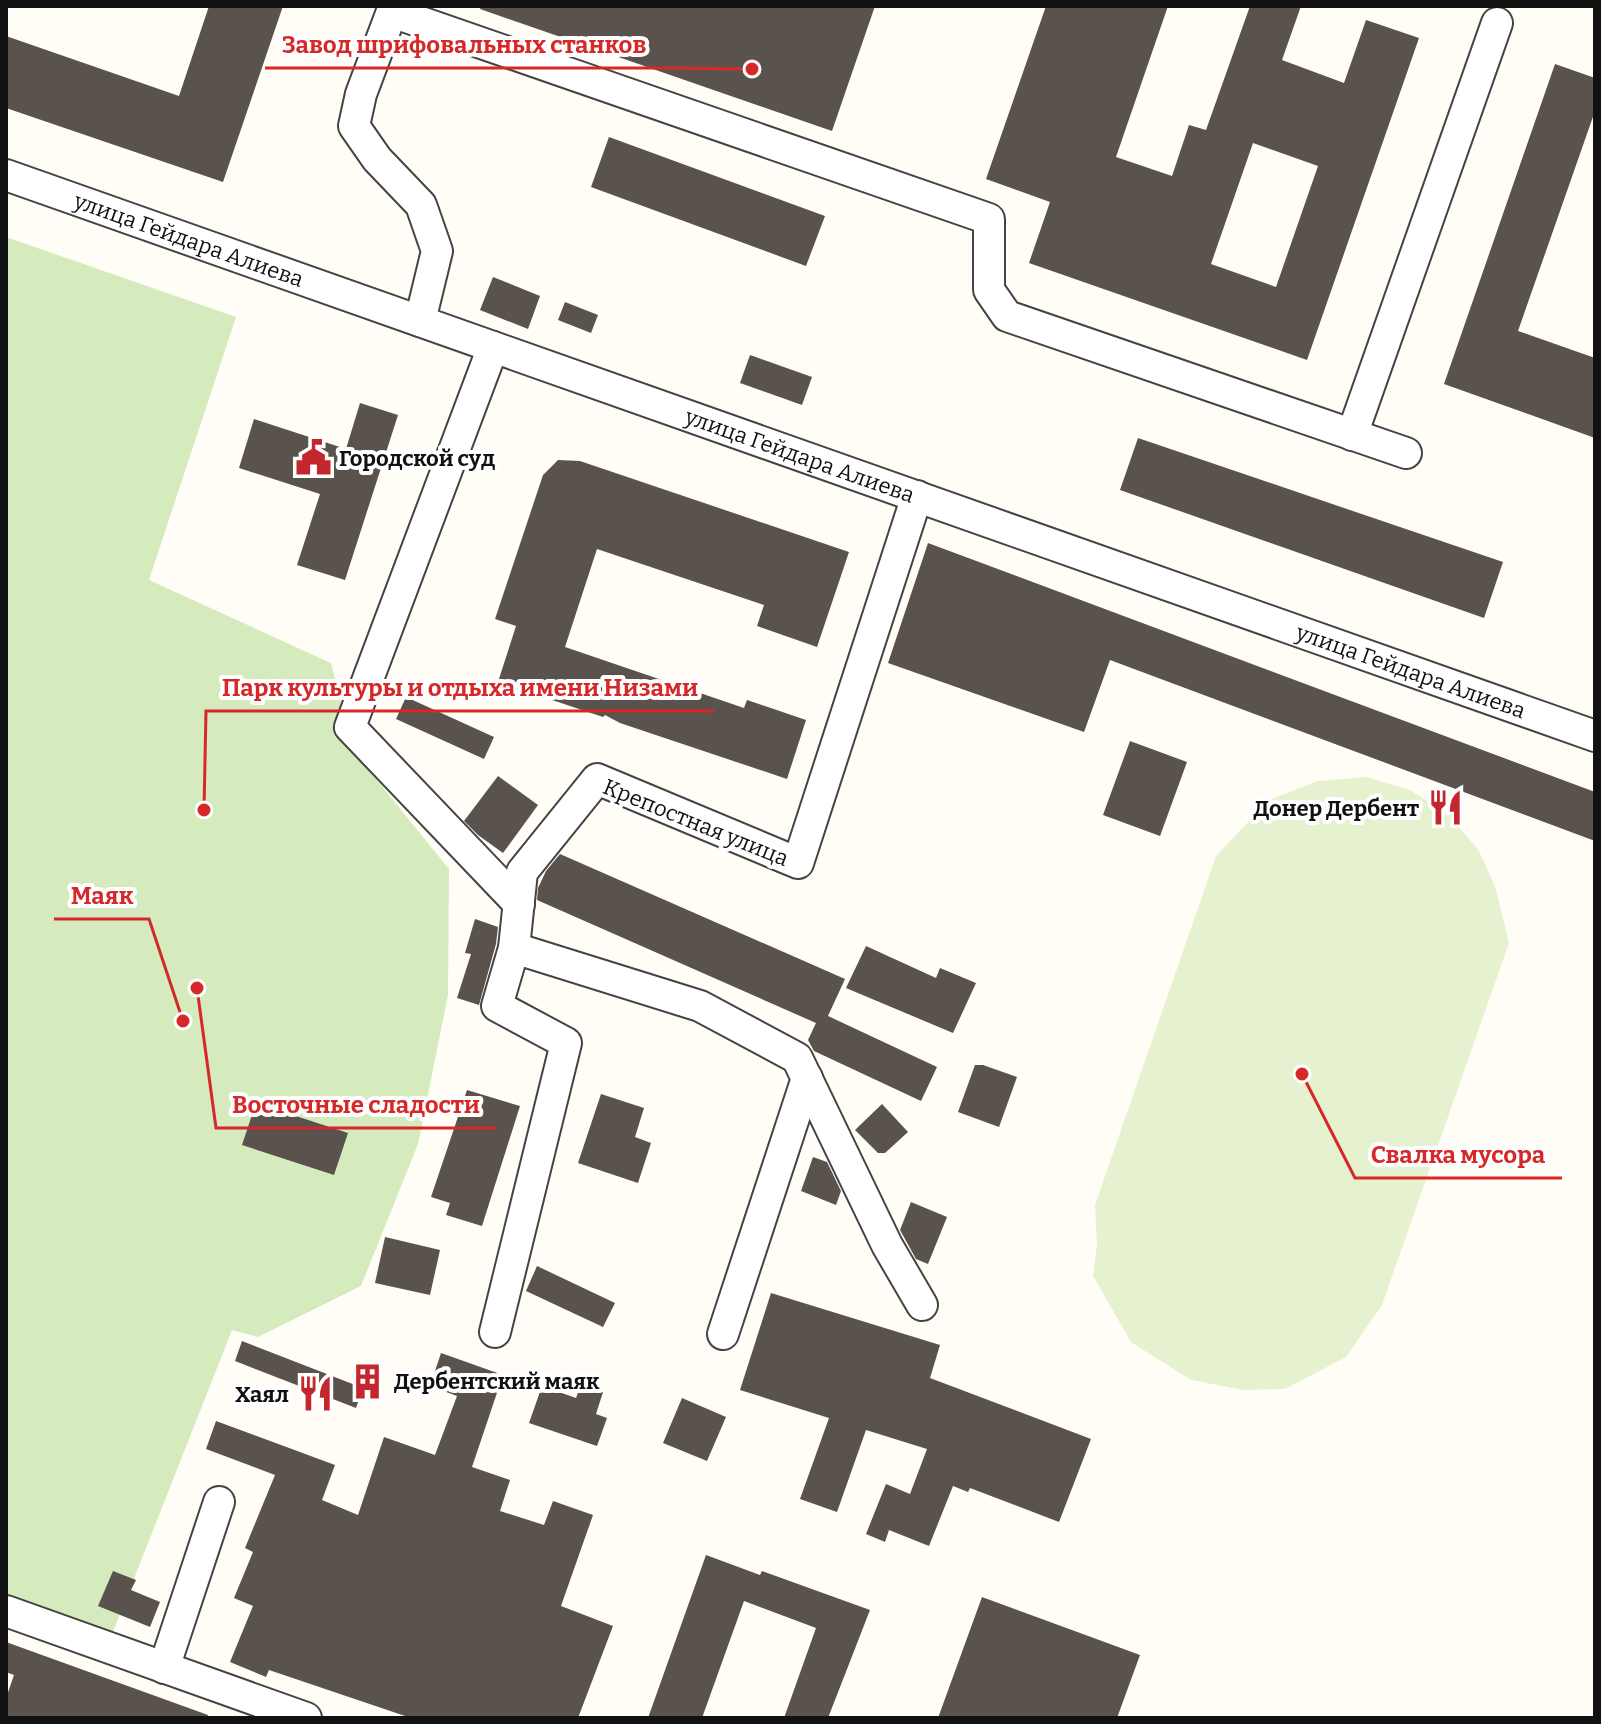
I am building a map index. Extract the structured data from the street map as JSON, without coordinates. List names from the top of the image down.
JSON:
{
  "streets": {
    "street": ["улица Гейдара Алиева", "Крепостная улица"]
  },
  "crossings": [
    ["улица Гейдара Алиева", "Крепостная улица"]
  ],
  "places": {
    "other": [
      "Завод шрифовальных станков",
      "Парк культуры и отдыха имени Низами",
      "Восточные сладости",
      "Маяк",
      "Свалка мусора"
    ],
    "public building": ["Городской суд"],
    "restaurant": ["Донер Дербент", "Хаял"],
    "building": ["Дербентский маяк"]
  }
}
